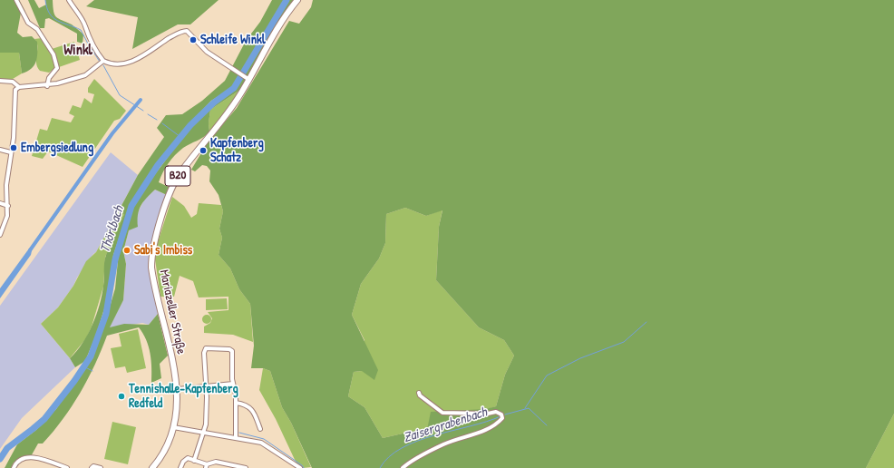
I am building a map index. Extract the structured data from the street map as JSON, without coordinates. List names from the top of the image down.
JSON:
{
  "streets": {
    "main road": ["B20", "Mariazeller Straße"]
  },
  "districts": ["Winkl"],
  "water": ["Thörlbach", "Zaisergrabenbach"],
  "places": [
    "Schleife Winkl",
    "Embergsiedlung",
    "Kapfenberg Schatz",
    "Sabi's Imbiss",
    "Tennishalle-Kapfenberg Redfeld"
  ]
}
